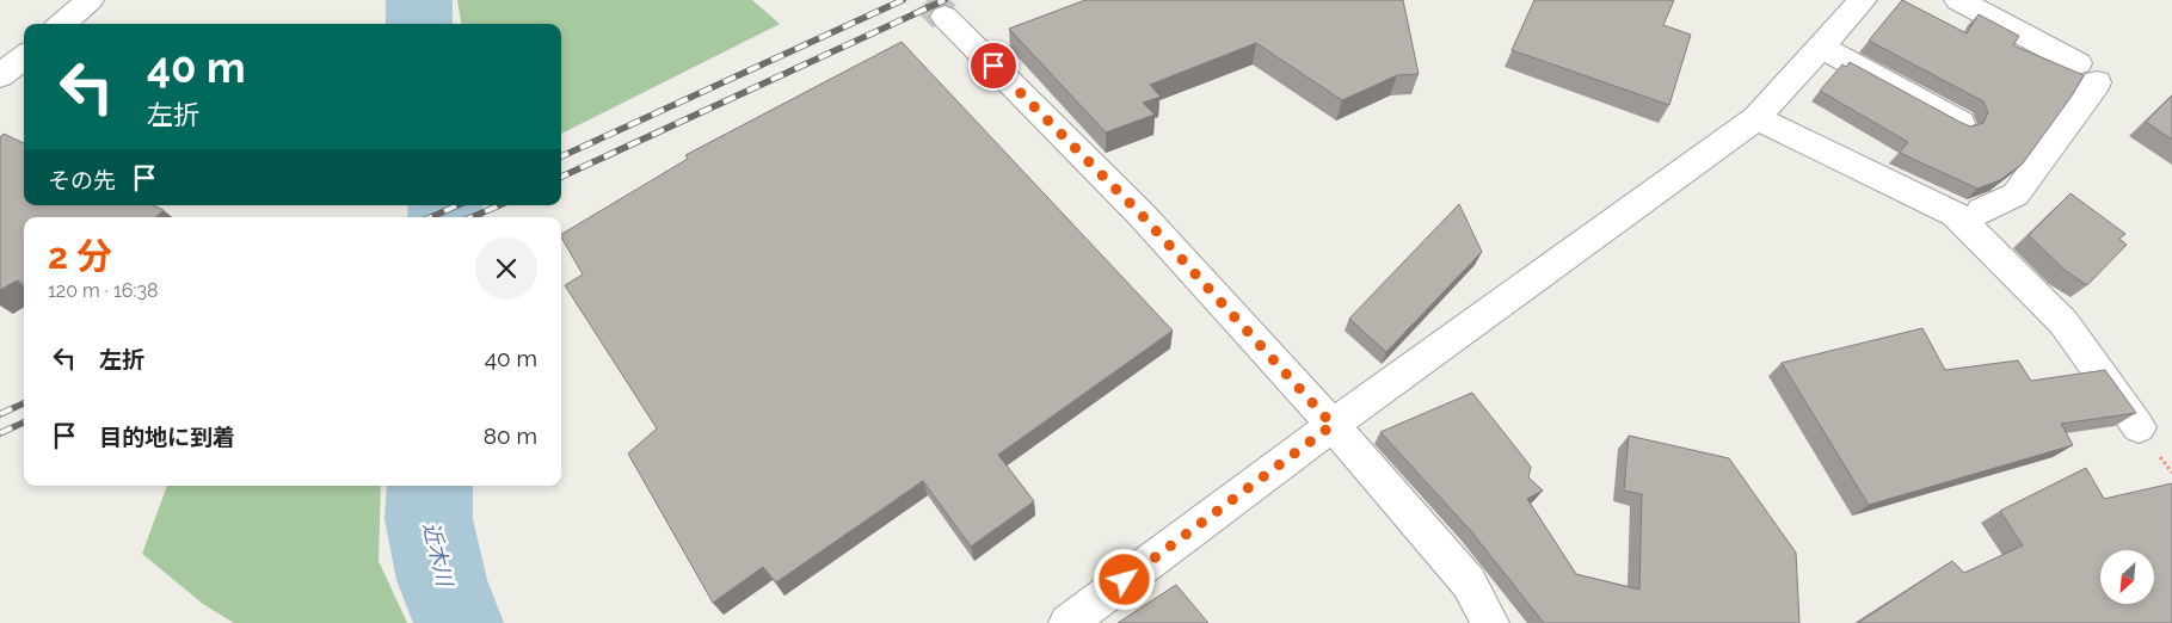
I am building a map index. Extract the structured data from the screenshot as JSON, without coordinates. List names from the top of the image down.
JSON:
{
  "water": ["近木川"],
  "north": "bottom left",
  "page": {
    "turn": ["40 m", "左折"],
    "then": "その先",
    "heading": ["2 分", "120 m · 16:38"],
    "list": [
      {
        "name": "左折",
        "value": "40 m"
      },
      {
        "name": "目的地に到着",
        "value": "80 m"
      }
    ]
  }
}
